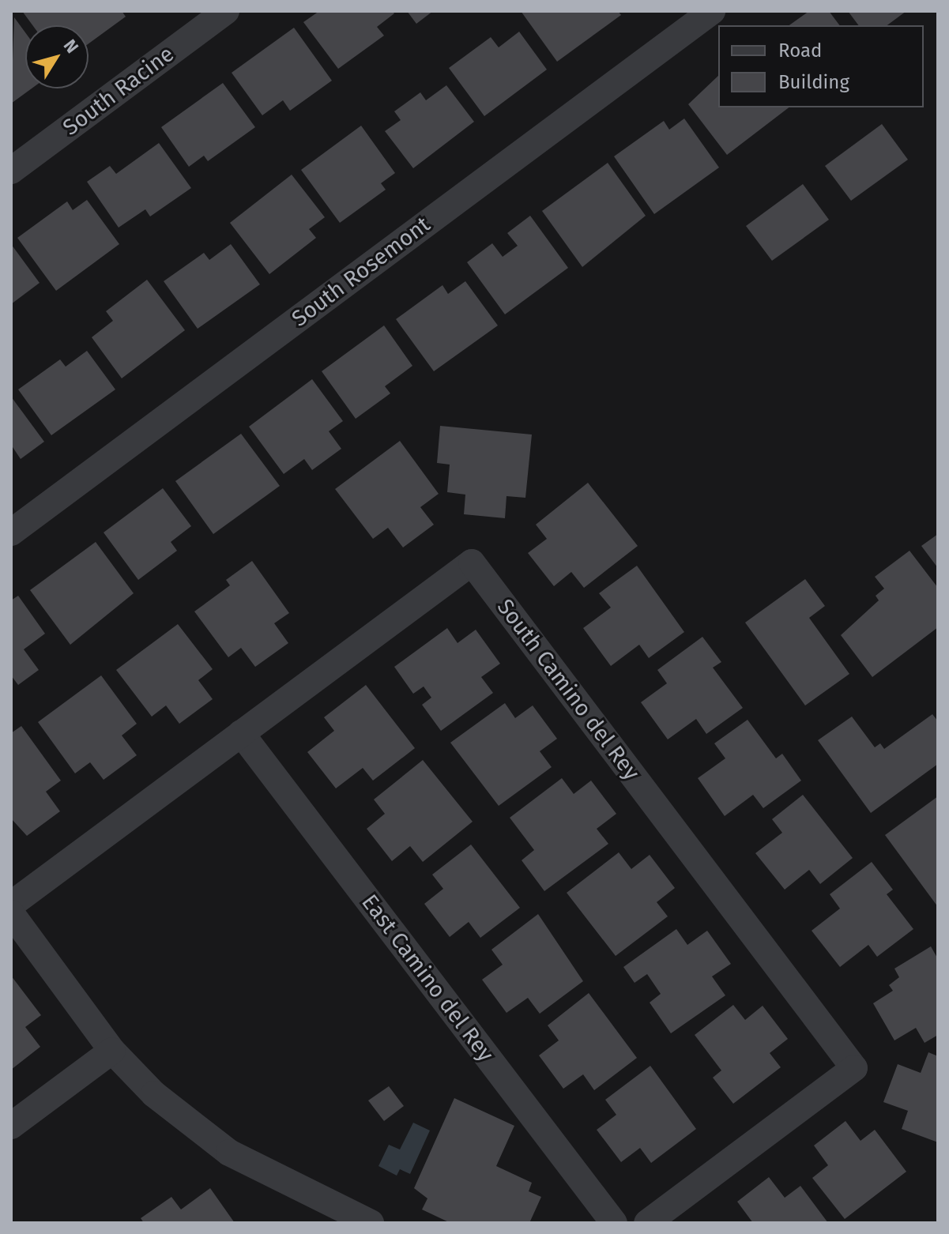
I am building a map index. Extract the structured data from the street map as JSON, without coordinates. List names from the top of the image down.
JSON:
{
  "streets": {
    "street": [
      "South Racine",
      "South Rosemont",
      "South Camino del Rey",
      "East Camino del Rey"
    ]
  },
  "crossings": [
    ["South Camino del Rey", "East Camino del Rey"]
  ],
  "legend": ["Road", "Building"],
  "north": "top right"
}
